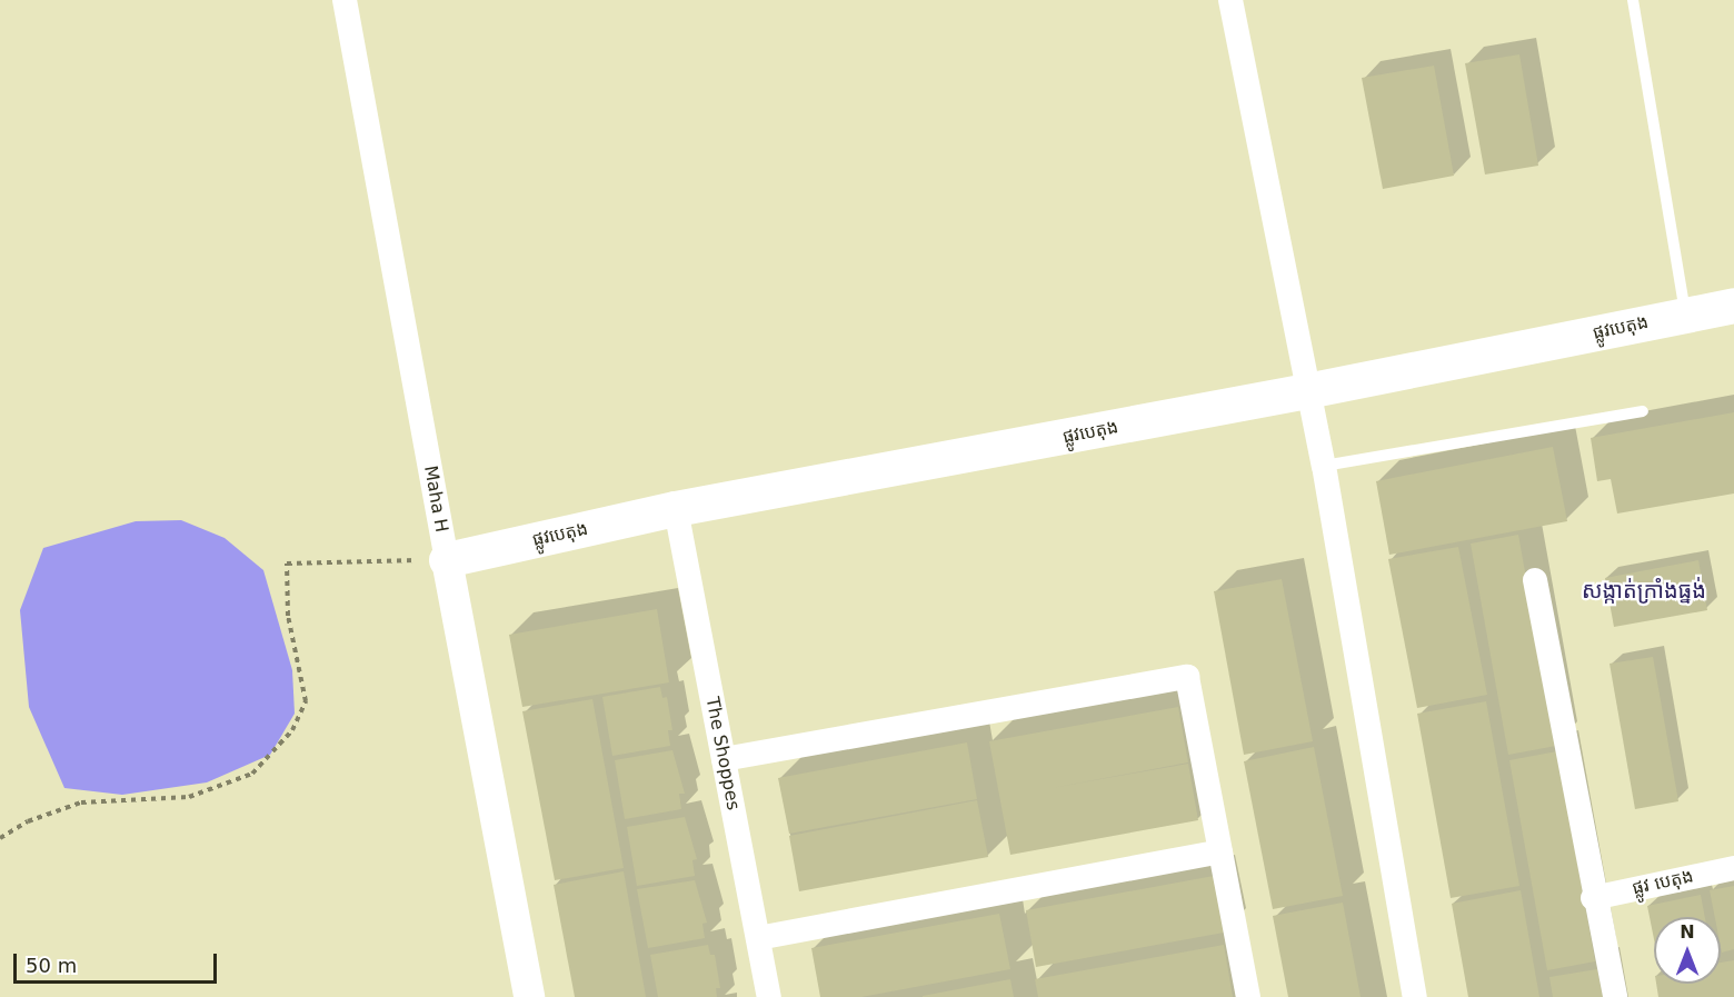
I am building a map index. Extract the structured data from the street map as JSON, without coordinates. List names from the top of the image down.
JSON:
{
  "streets": {
    "main road": ["ផ្លូវបេតុង"],
    "street": ["Maha H", "The Shoppes", "ផ្លូវ បេតុង"]
  },
  "crossings": [
    ["ផ្លូវបេតុង", "Maha H"],
    ["ផ្លូវបេតុង", "The Shoppes"]
  ],
  "districts": ["សង្កាត់ក្រាំងធ្នង់"],
  "scale_bar": "50 m",
  "north": "top"
}
